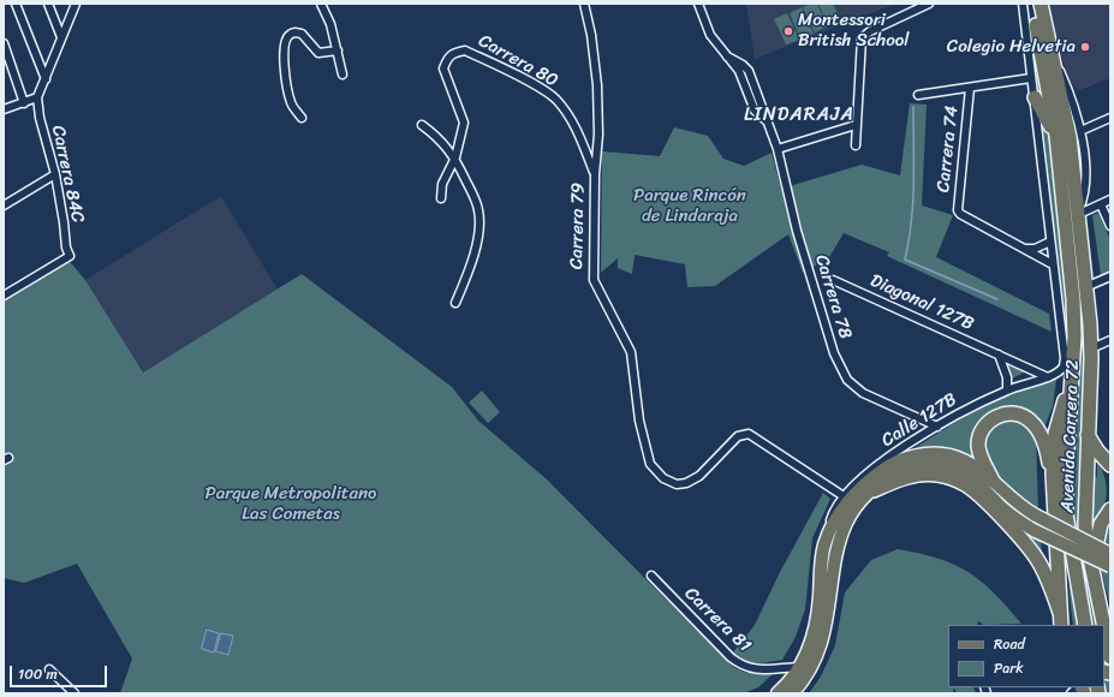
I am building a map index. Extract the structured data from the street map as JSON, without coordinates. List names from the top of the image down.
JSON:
{
  "streets": {
    "highway": ["Avenida Carrera 72"],
    "street": [
      "Carrera 80",
      "Carrera 74",
      "Carrera 84C",
      "Carrera 79",
      "Carrera 78",
      "Diagonal 127B",
      "Calle 127B",
      "Carrera 81"
    ]
  },
  "crossings": [
    ["Carrera 80", "Carrera 79"],
    ["Carrera 79", "Calle 127B"],
    ["Carrera 78", "Calle 127B"],
    ["Diagonal 127B", "Calle 127B"],
    ["Calle 127B", "Avenida Carrera 72"]
  ],
  "districts": ["LINDARAJA"],
  "parks": ["Parque Rincón de Lindaraja", "Parque Metropolitano Las Cometas"],
  "places": ["Montessori British School", "Colegio Helvetia"],
  "legend": ["Road", "Park"],
  "scale_bar": "100 m"
}
